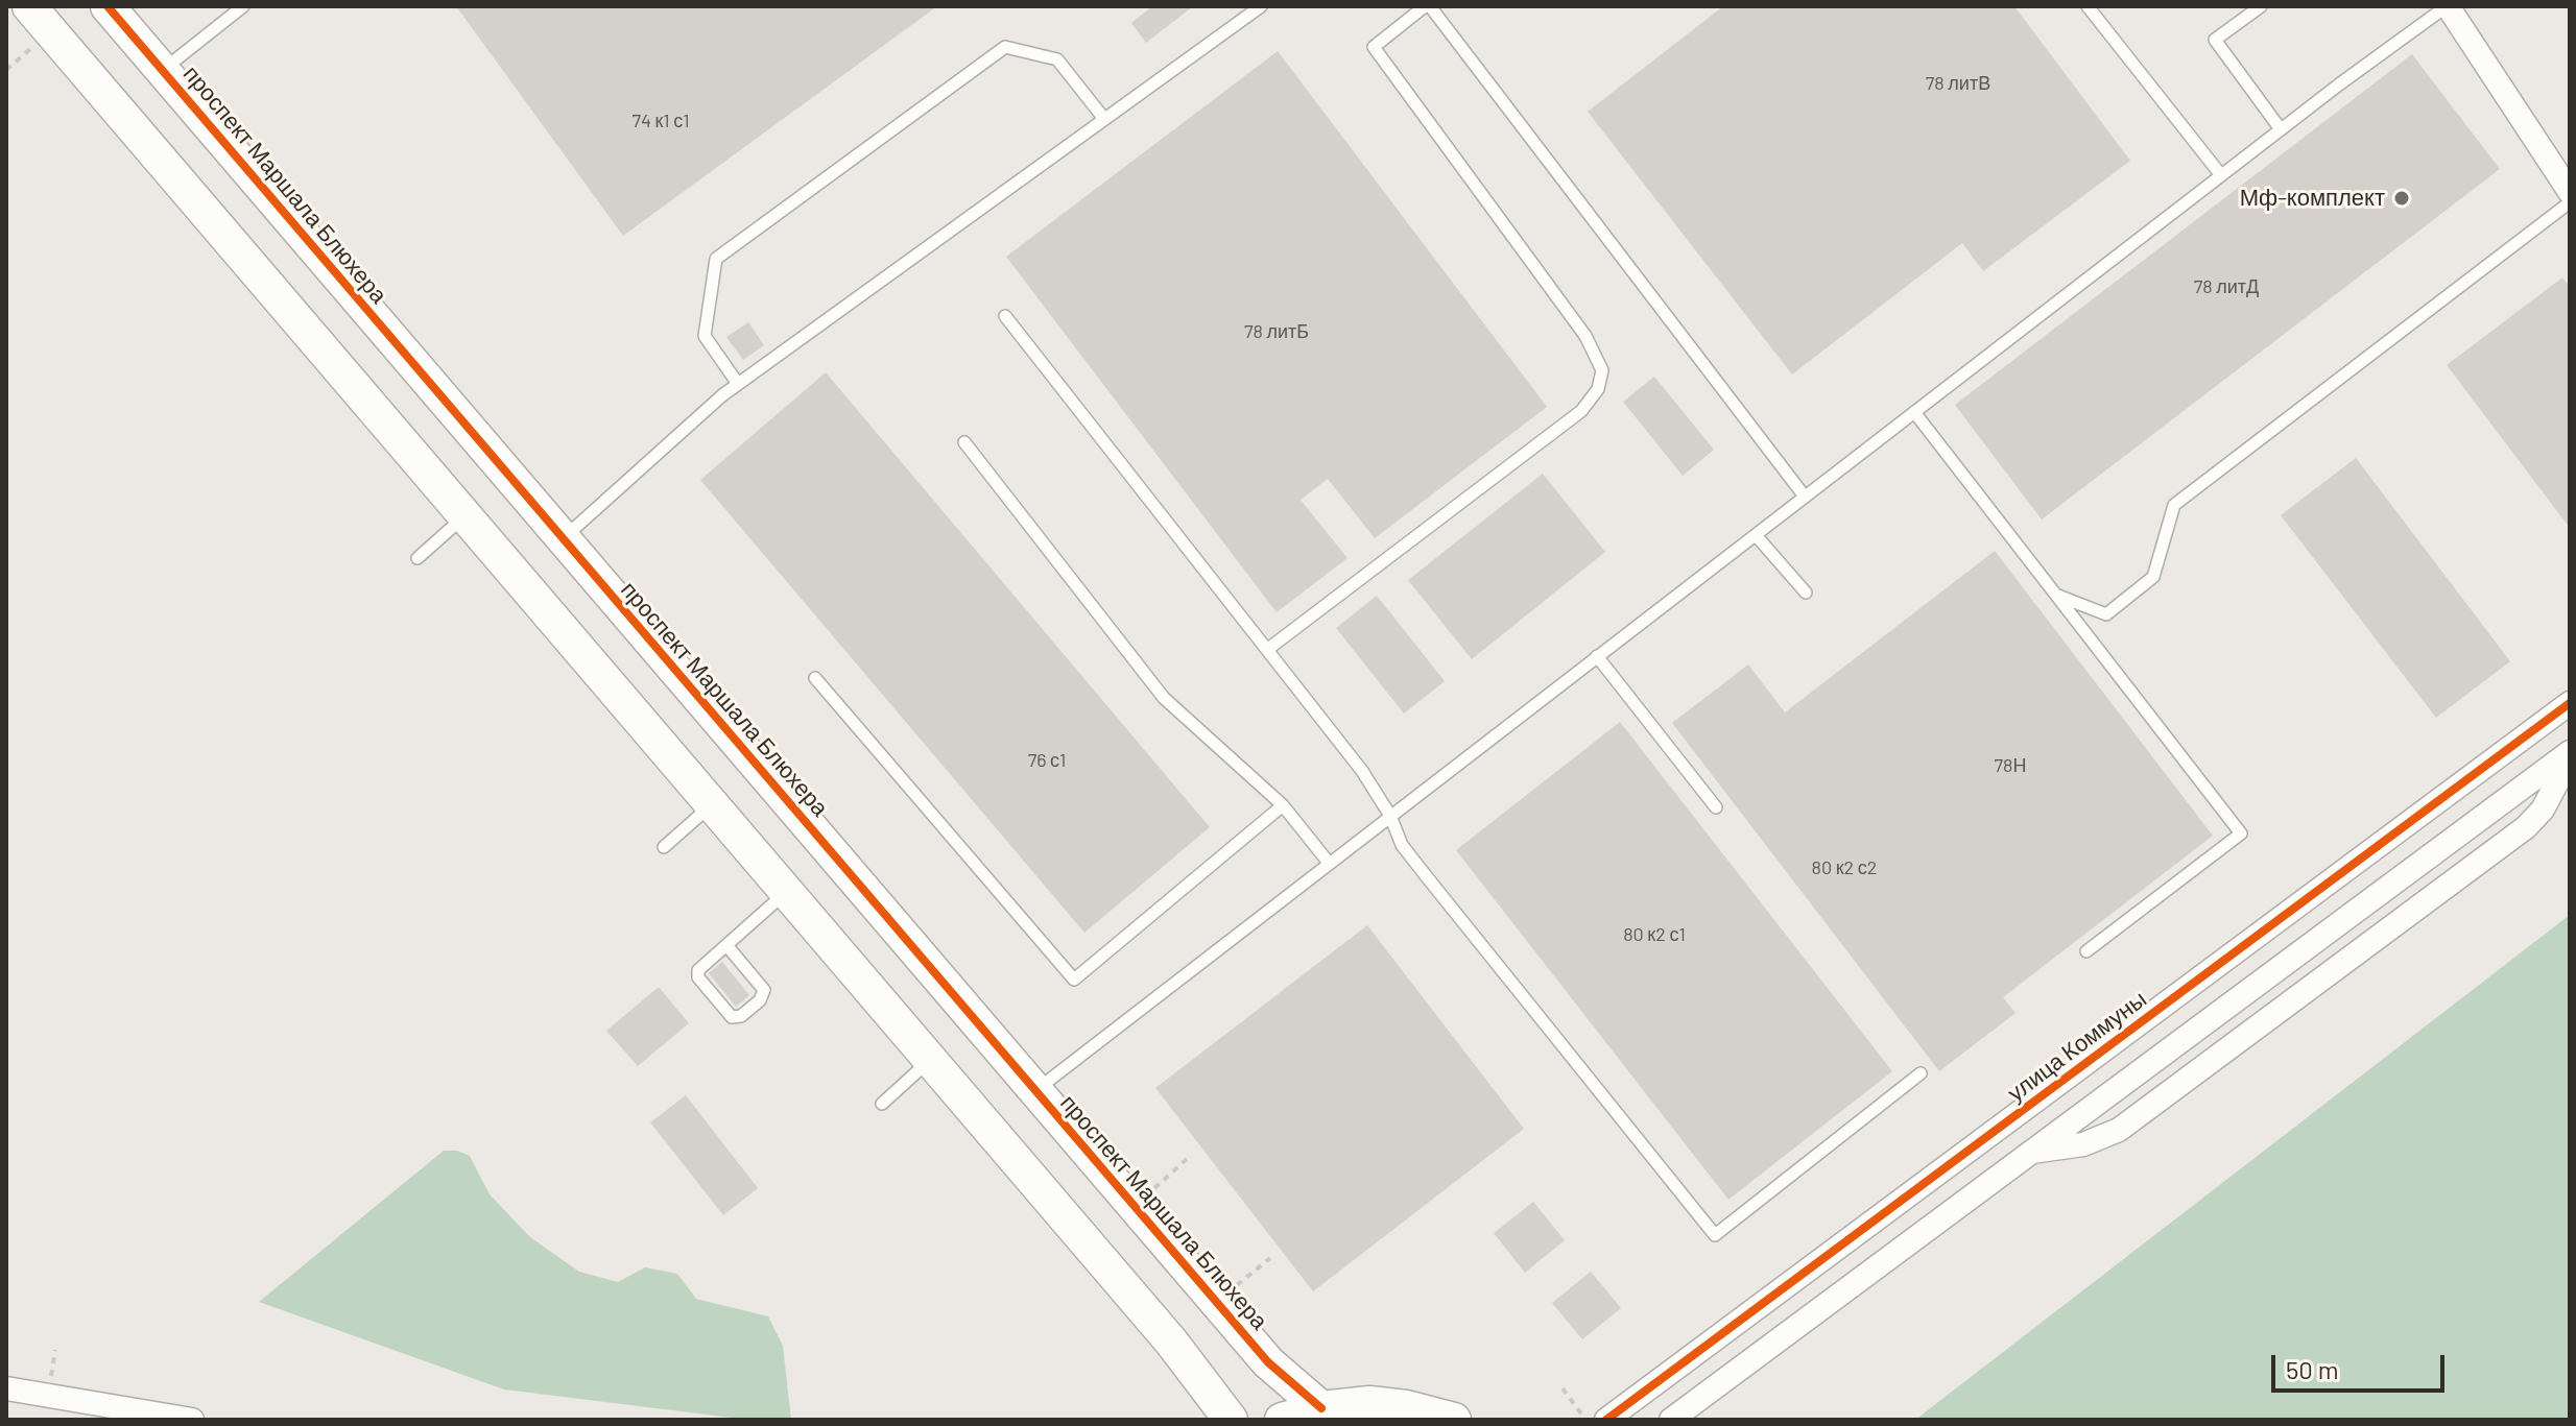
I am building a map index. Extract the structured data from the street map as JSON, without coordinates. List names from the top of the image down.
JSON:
{
  "streets": {
    "street": ["проспект Маршала Блюхера", "улица Коммуны"]
  },
  "places": ["Мф-комплект"],
  "house_numbers": [
    "78 литВ",
    "74 к1 с1",
    "78 литД",
    "78 литБ",
    "76 с1",
    "78Н",
    "80 к2 с2",
    "80 к2 с1"
  ],
  "scale_bar": "50 m"
}
